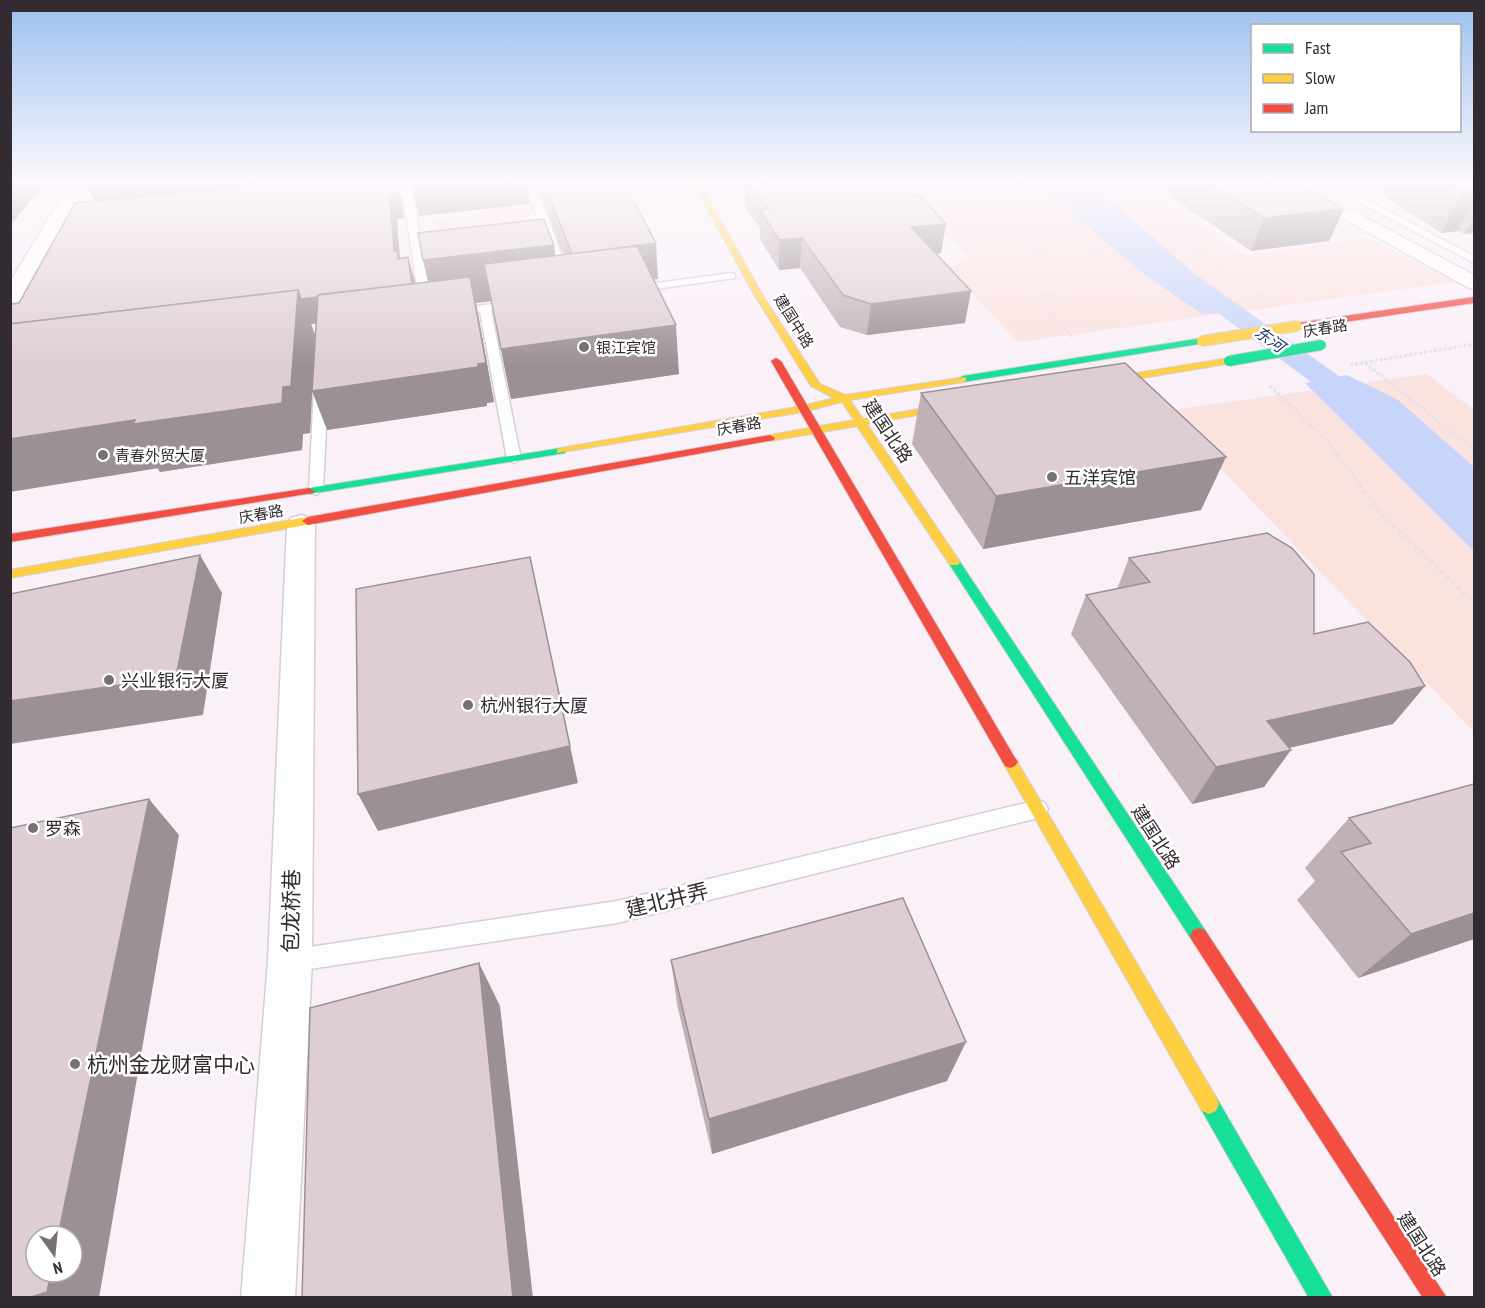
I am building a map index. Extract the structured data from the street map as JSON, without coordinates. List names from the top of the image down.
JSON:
{
  "streets": {
    "main road": ["建国中路", "庆春路", "建国北路"],
    "street": ["包龙桥巷"],
    "lane": ["建北井弄"]
  },
  "crossings": [
    ["建国中路", "庆春路"],
    ["建国中路", "建国北路"],
    ["庆春路", "建国北路"],
    ["庆春路", "包龙桥巷"],
    ["建北井弄", "包龙桥巷"]
  ],
  "water": ["东河"],
  "places": [
    "银江宾馆",
    "青春外贸大厦",
    "五洋宾馆",
    "兴业银行大厦",
    "杭州银行大厦",
    "罗森",
    "杭州金龙财富中心"
  ],
  "legend": ["Fast", "Slow", "Jam"],
  "north": "bottom"
}
